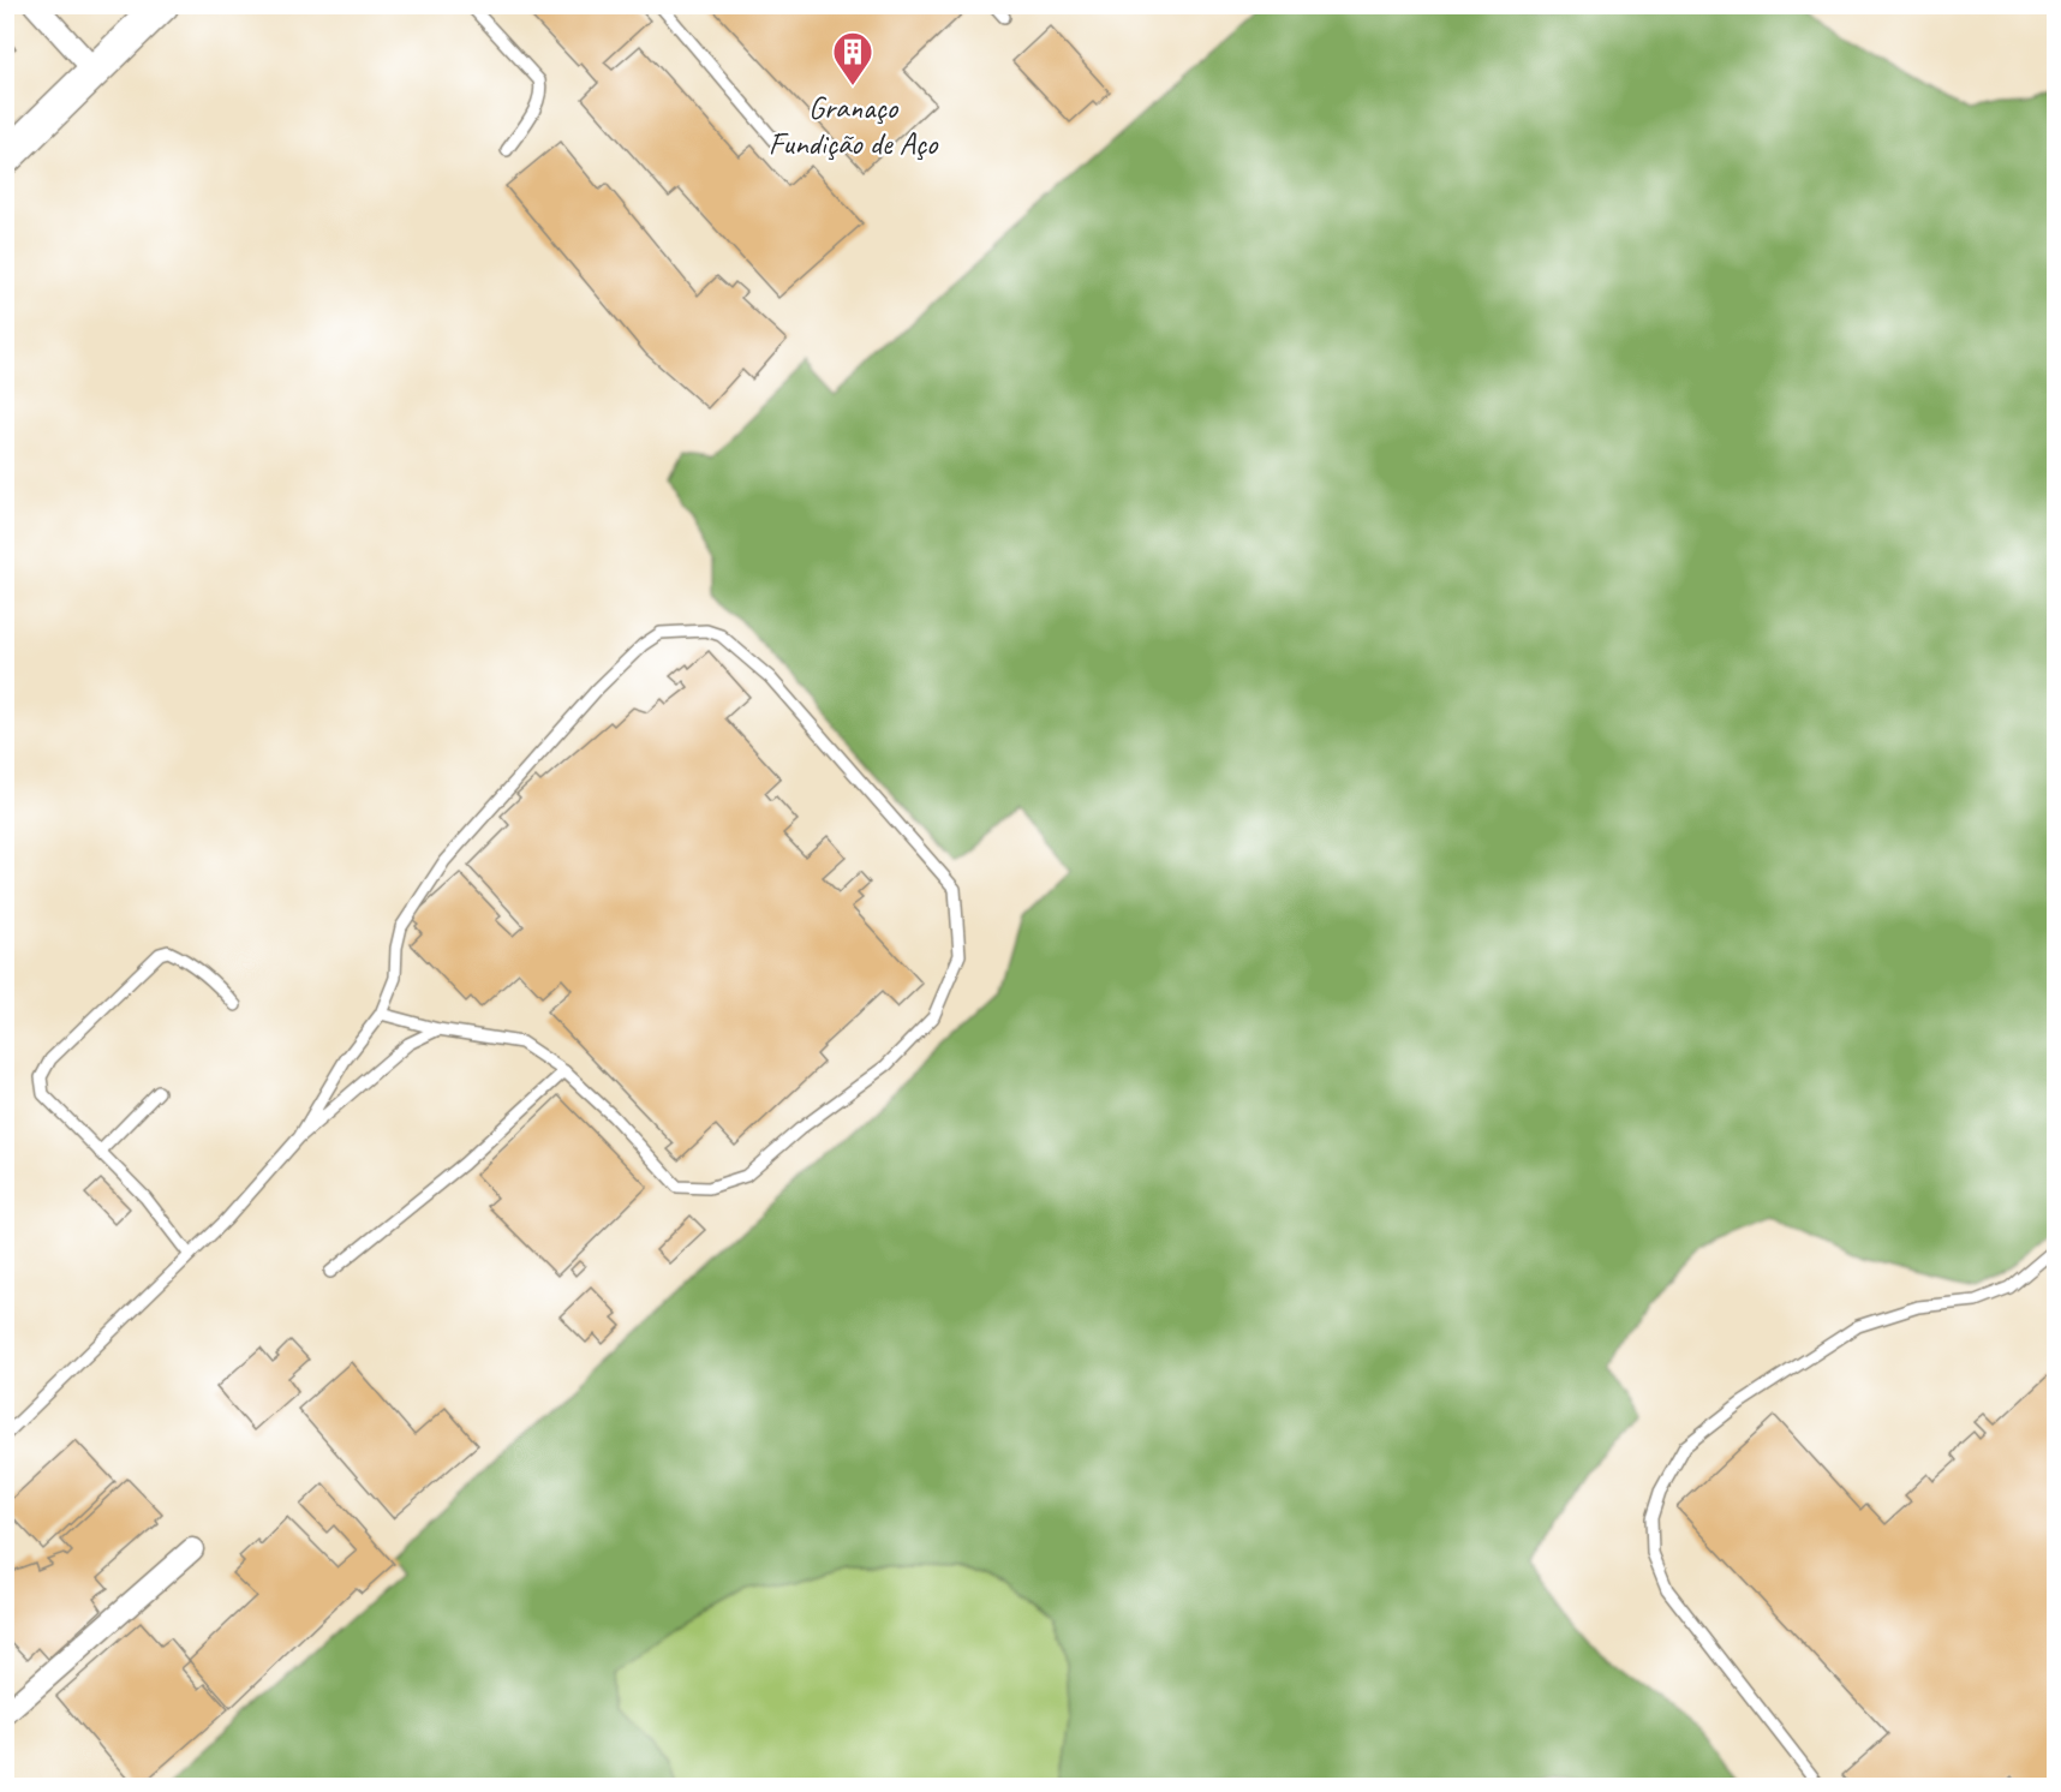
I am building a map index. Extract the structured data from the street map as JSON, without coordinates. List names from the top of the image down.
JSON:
{
  "places": {
    "building": ["Granaço Fundição de Aço"]
  }
}
